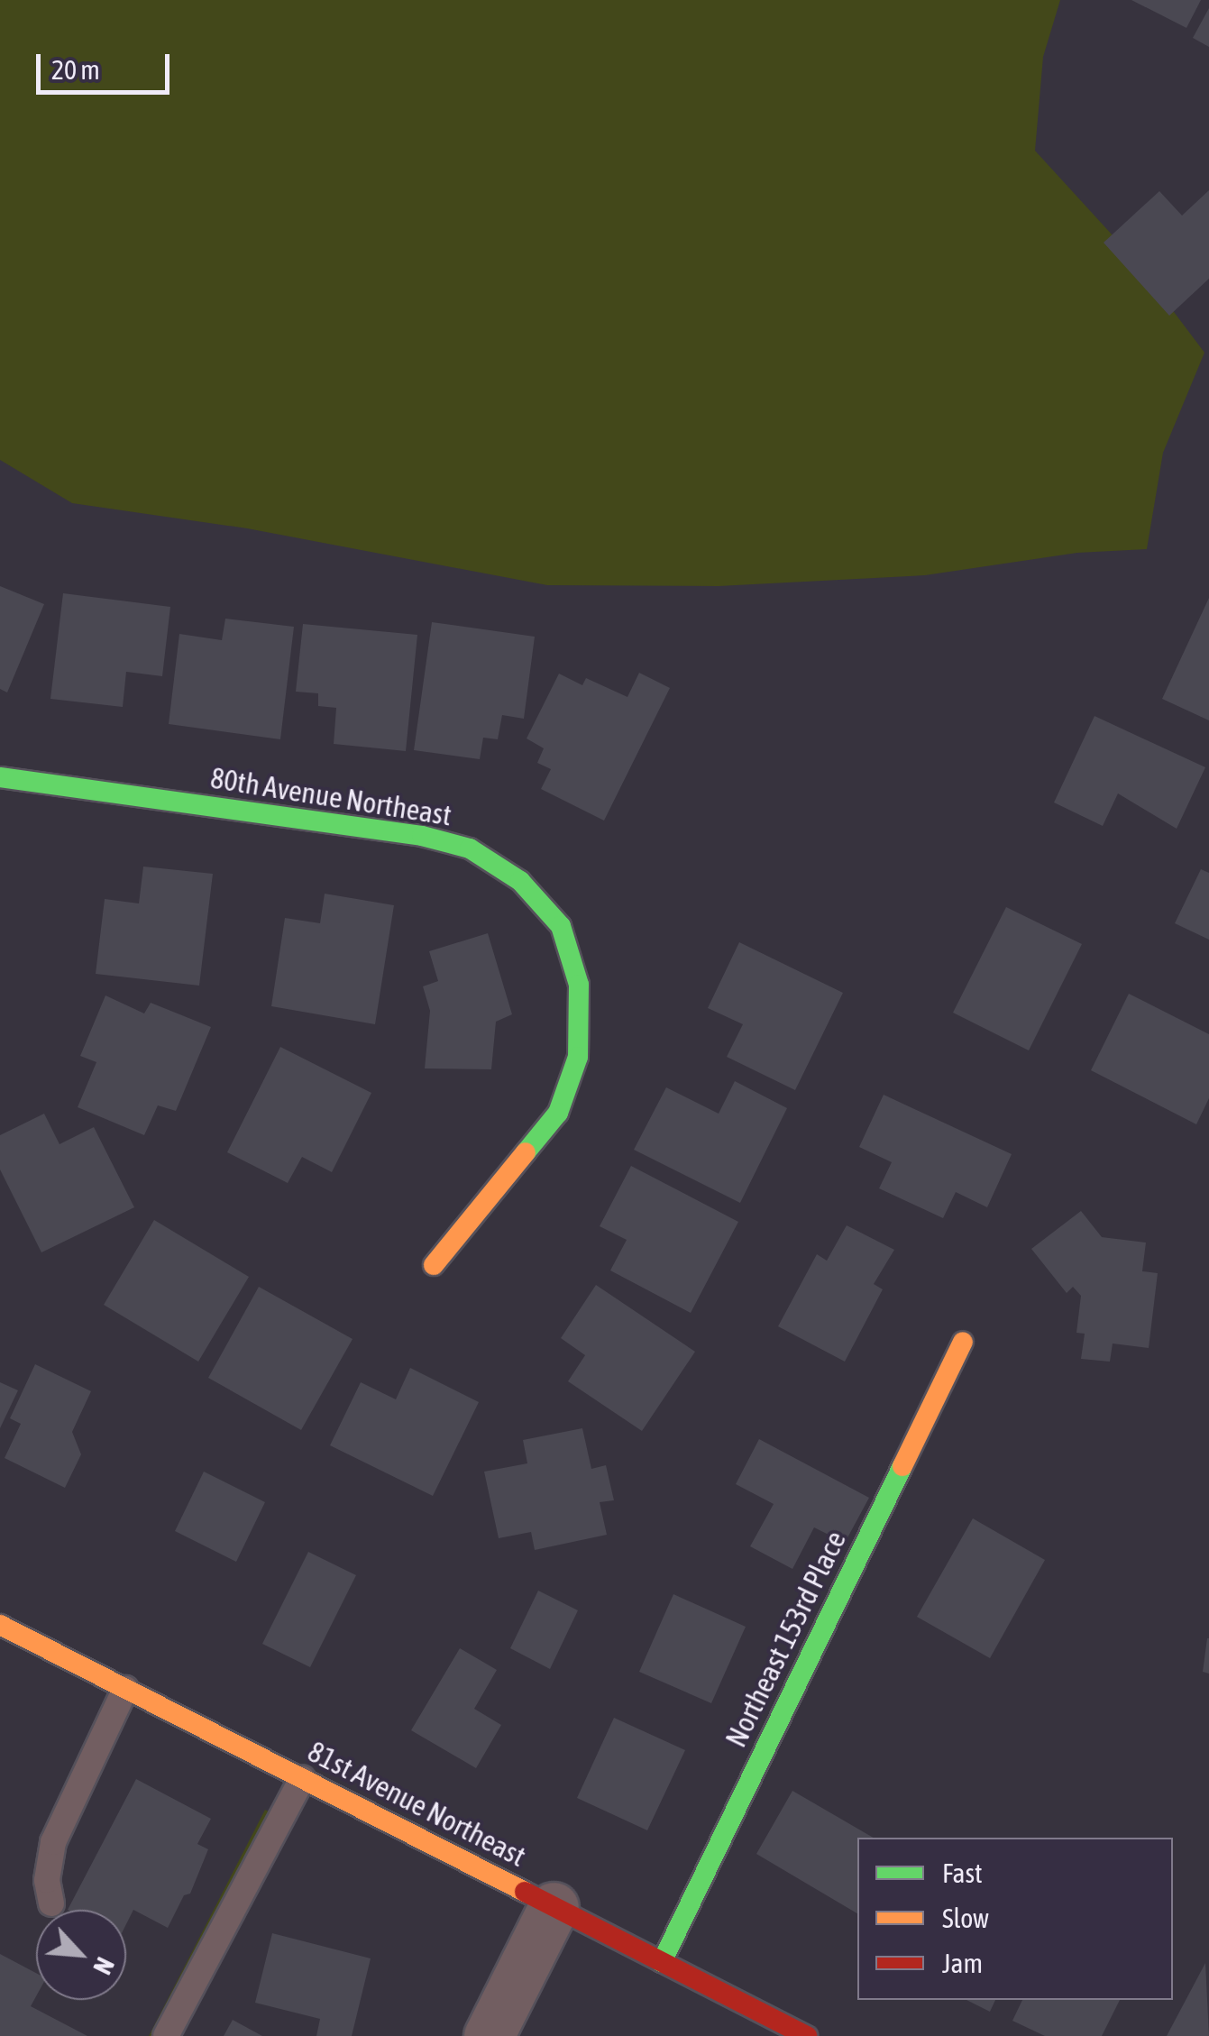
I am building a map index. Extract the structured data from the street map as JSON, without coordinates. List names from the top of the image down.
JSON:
{
  "streets": {
    "street": ["80th Avenue Northeast", "Northeast 153rd Place", "81st Avenue Northeast"]
  },
  "crossings": [
    ["Northeast 153rd Place", "81st Avenue Northeast"]
  ],
  "legend": ["Fast", "Slow", "Jam"],
  "scale_bar": "20 m",
  "north": "bottom right"
}
